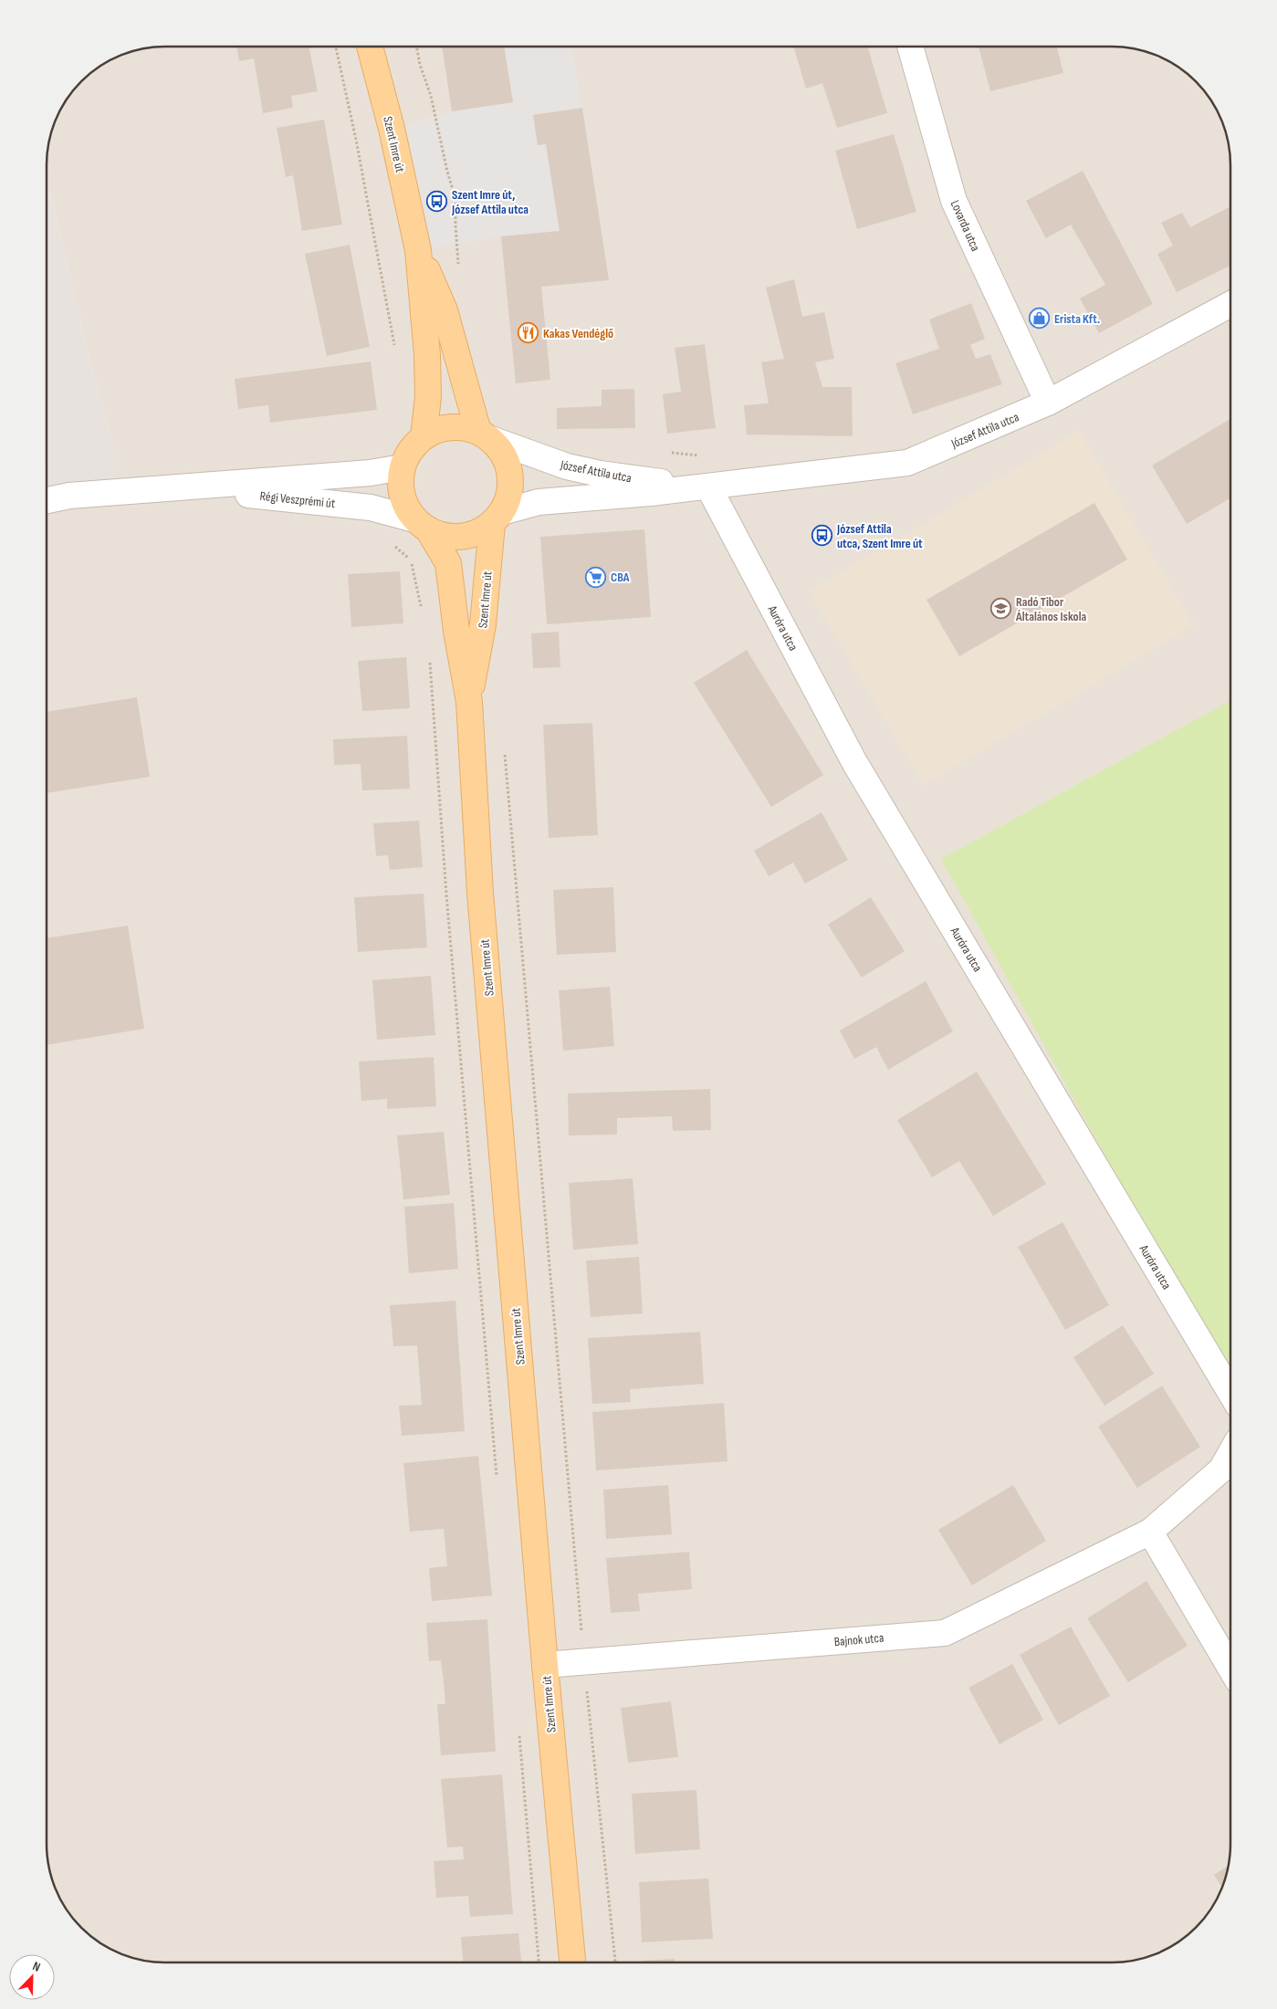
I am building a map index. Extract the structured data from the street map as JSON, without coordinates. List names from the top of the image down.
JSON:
{
  "streets": {
    "main road": ["Szent Imre út"],
    "street": [
      "Lovarda utca",
      "József Attila utca",
      "Régi Veszprémi út",
      "Auróra utca",
      "Bajnok utca"
    ]
  },
  "crossings": [
    ["Szent Imre út", "József Attila utca"],
    ["Szent Imre út", "Régi Veszprémi út"],
    ["Szent Imre út", "Bajnok utca"],
    ["Lovarda utca", "József Attila utca"],
    ["József Attila utca", "Régi Veszprémi út"],
    ["József Attila utca", "Auróra utca"]
  ],
  "places": {
    "bus stop": ["Szent Imre út, József Attila utca", "József Attila utca, Szent Imre út"],
    "shop": ["Erista Kft."],
    "restaurant": ["Kakas Vendéglő"],
    "supermarket": ["CBA"],
    "school or university": ["Radó Tibor Általános Iskola"]
  },
  "north": "top right"
}
